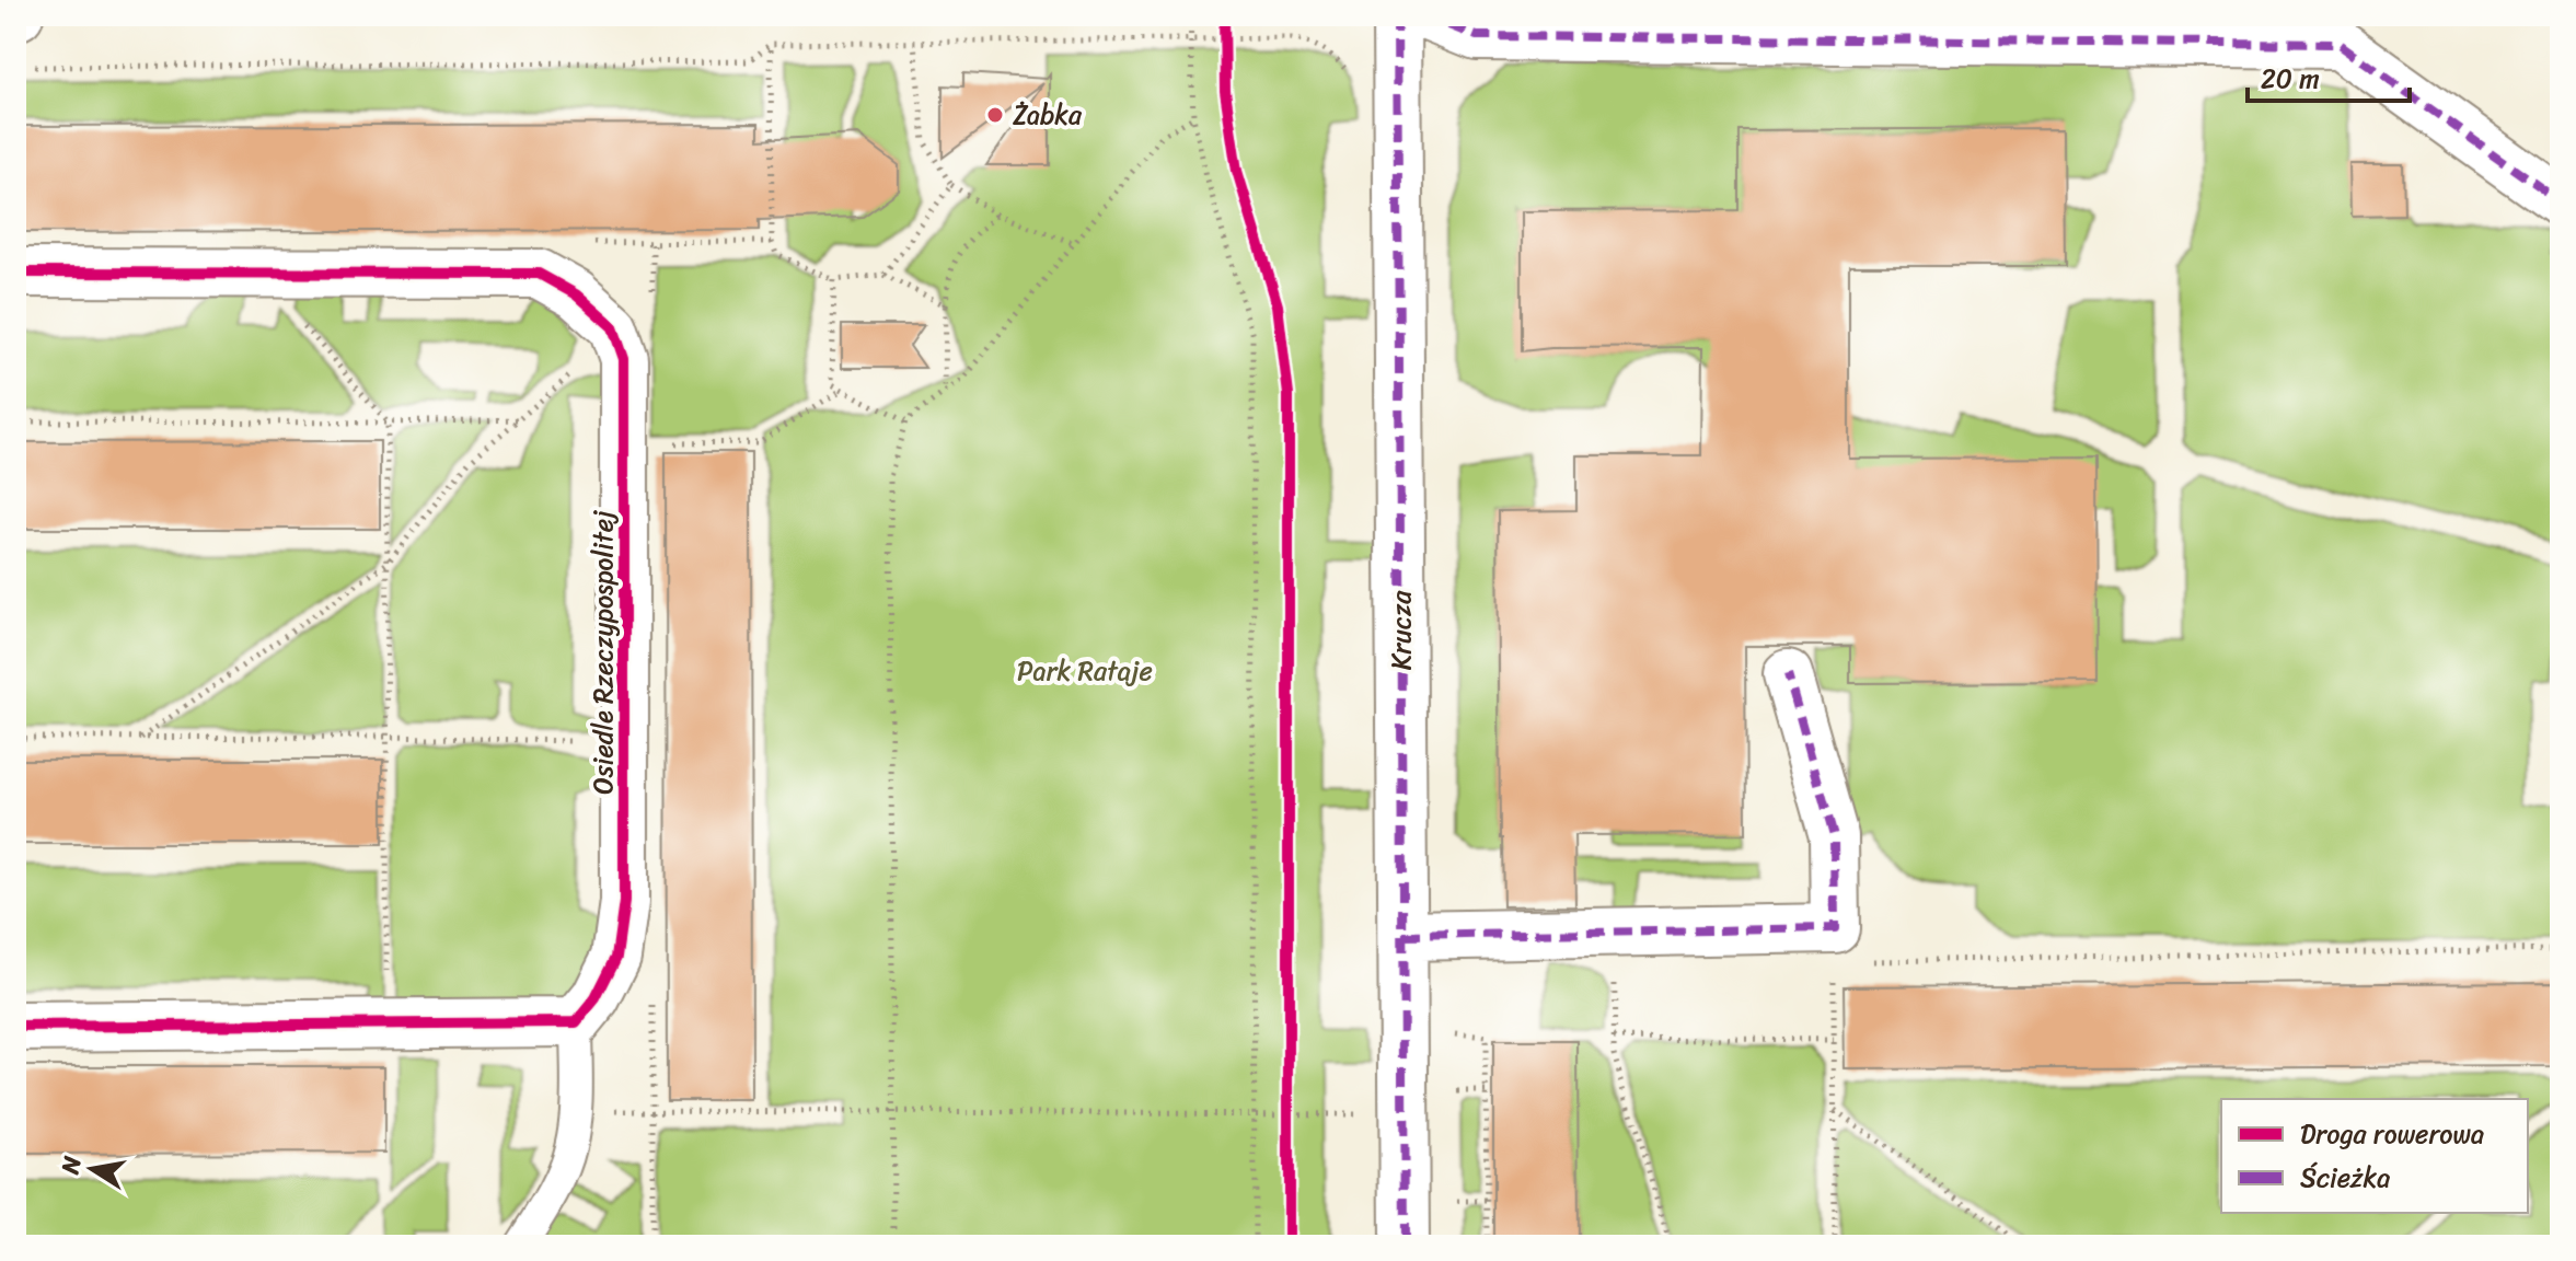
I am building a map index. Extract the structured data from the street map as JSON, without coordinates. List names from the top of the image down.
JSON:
{
  "streets": {
    "street": ["Krucza", "Osiedle Rzeczypospolitej"]
  },
  "parks": ["Park Rataje"],
  "places": ["Żabka"],
  "legend": ["Droga rowerowa", "Ścieżka"],
  "scale_bar": "20 m",
  "north": "left"
}
